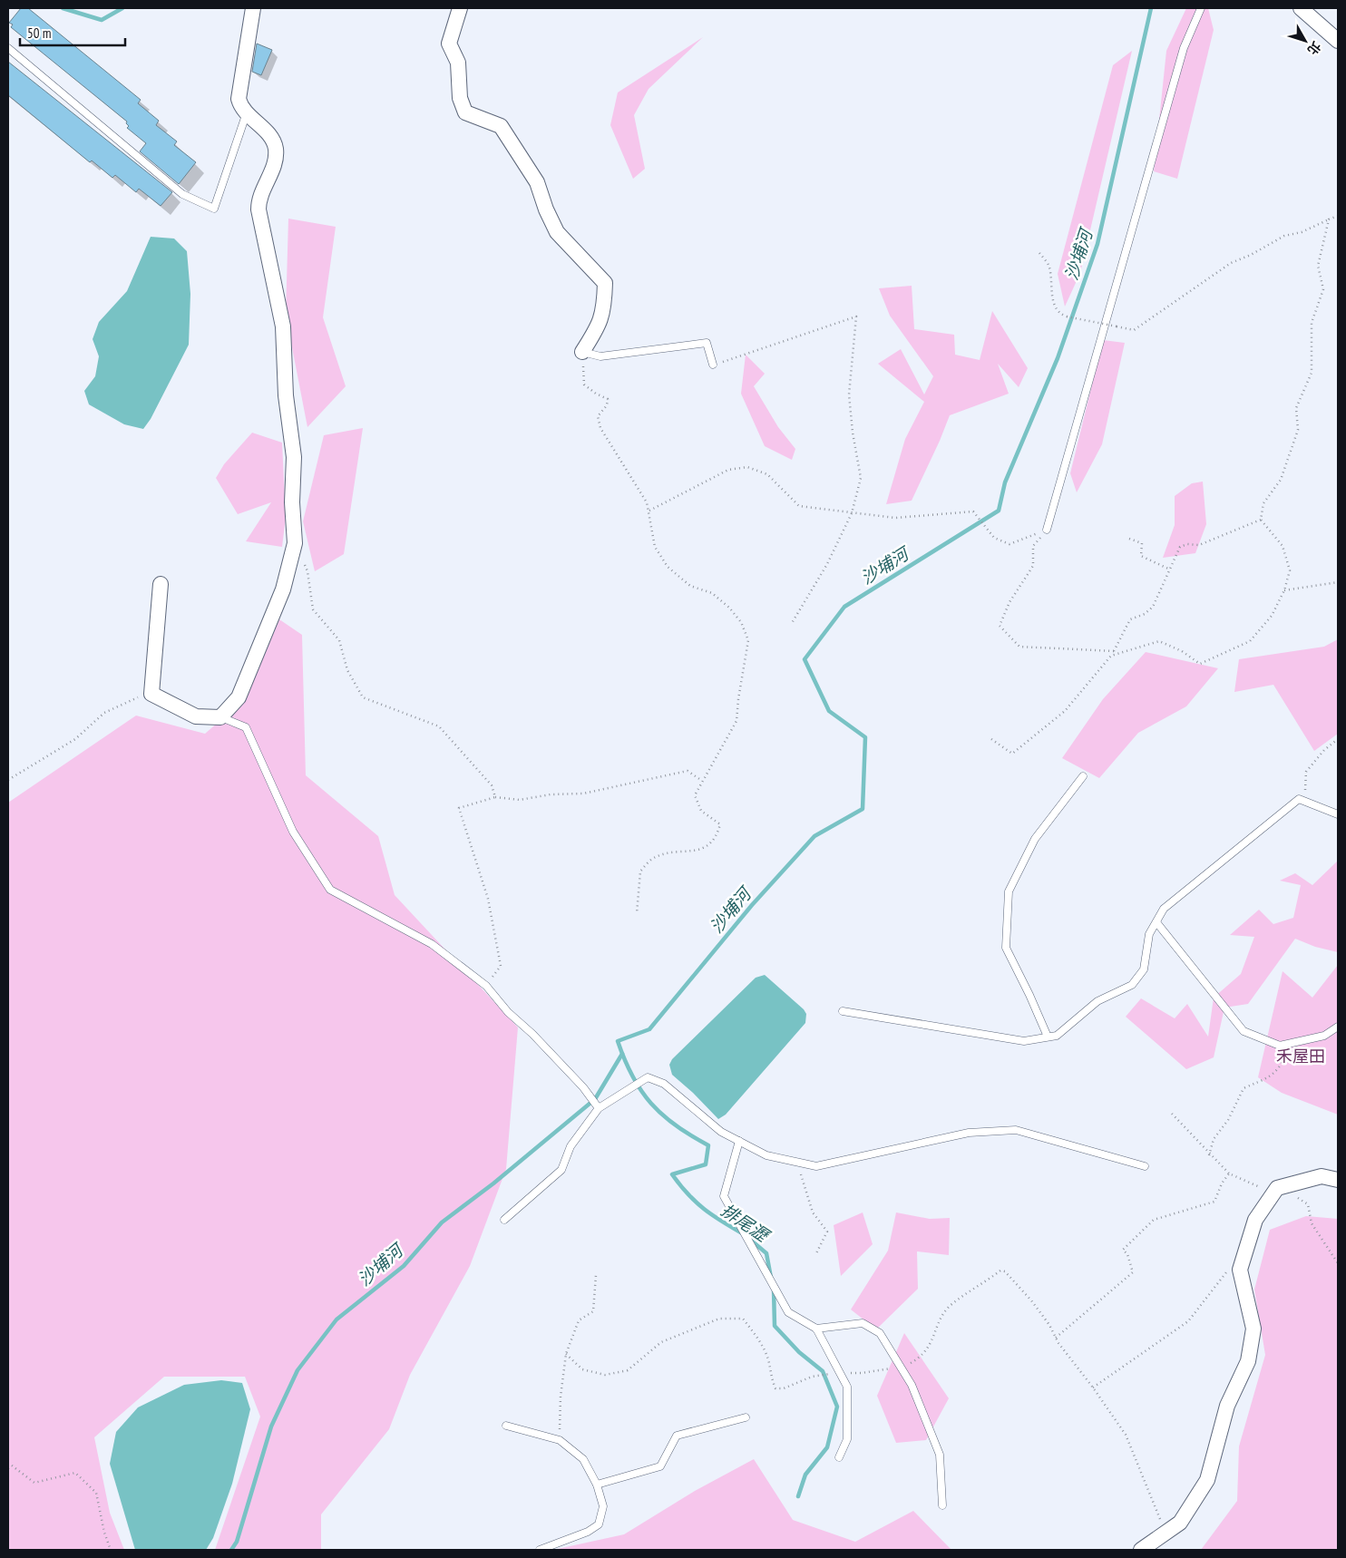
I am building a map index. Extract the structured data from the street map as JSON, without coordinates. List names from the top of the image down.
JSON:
{
  "water": ["沙埔河", "排尾瀝"],
  "parks": ["禾屋田"],
  "scale_bar": "50 m",
  "north": "bottom right"
}
